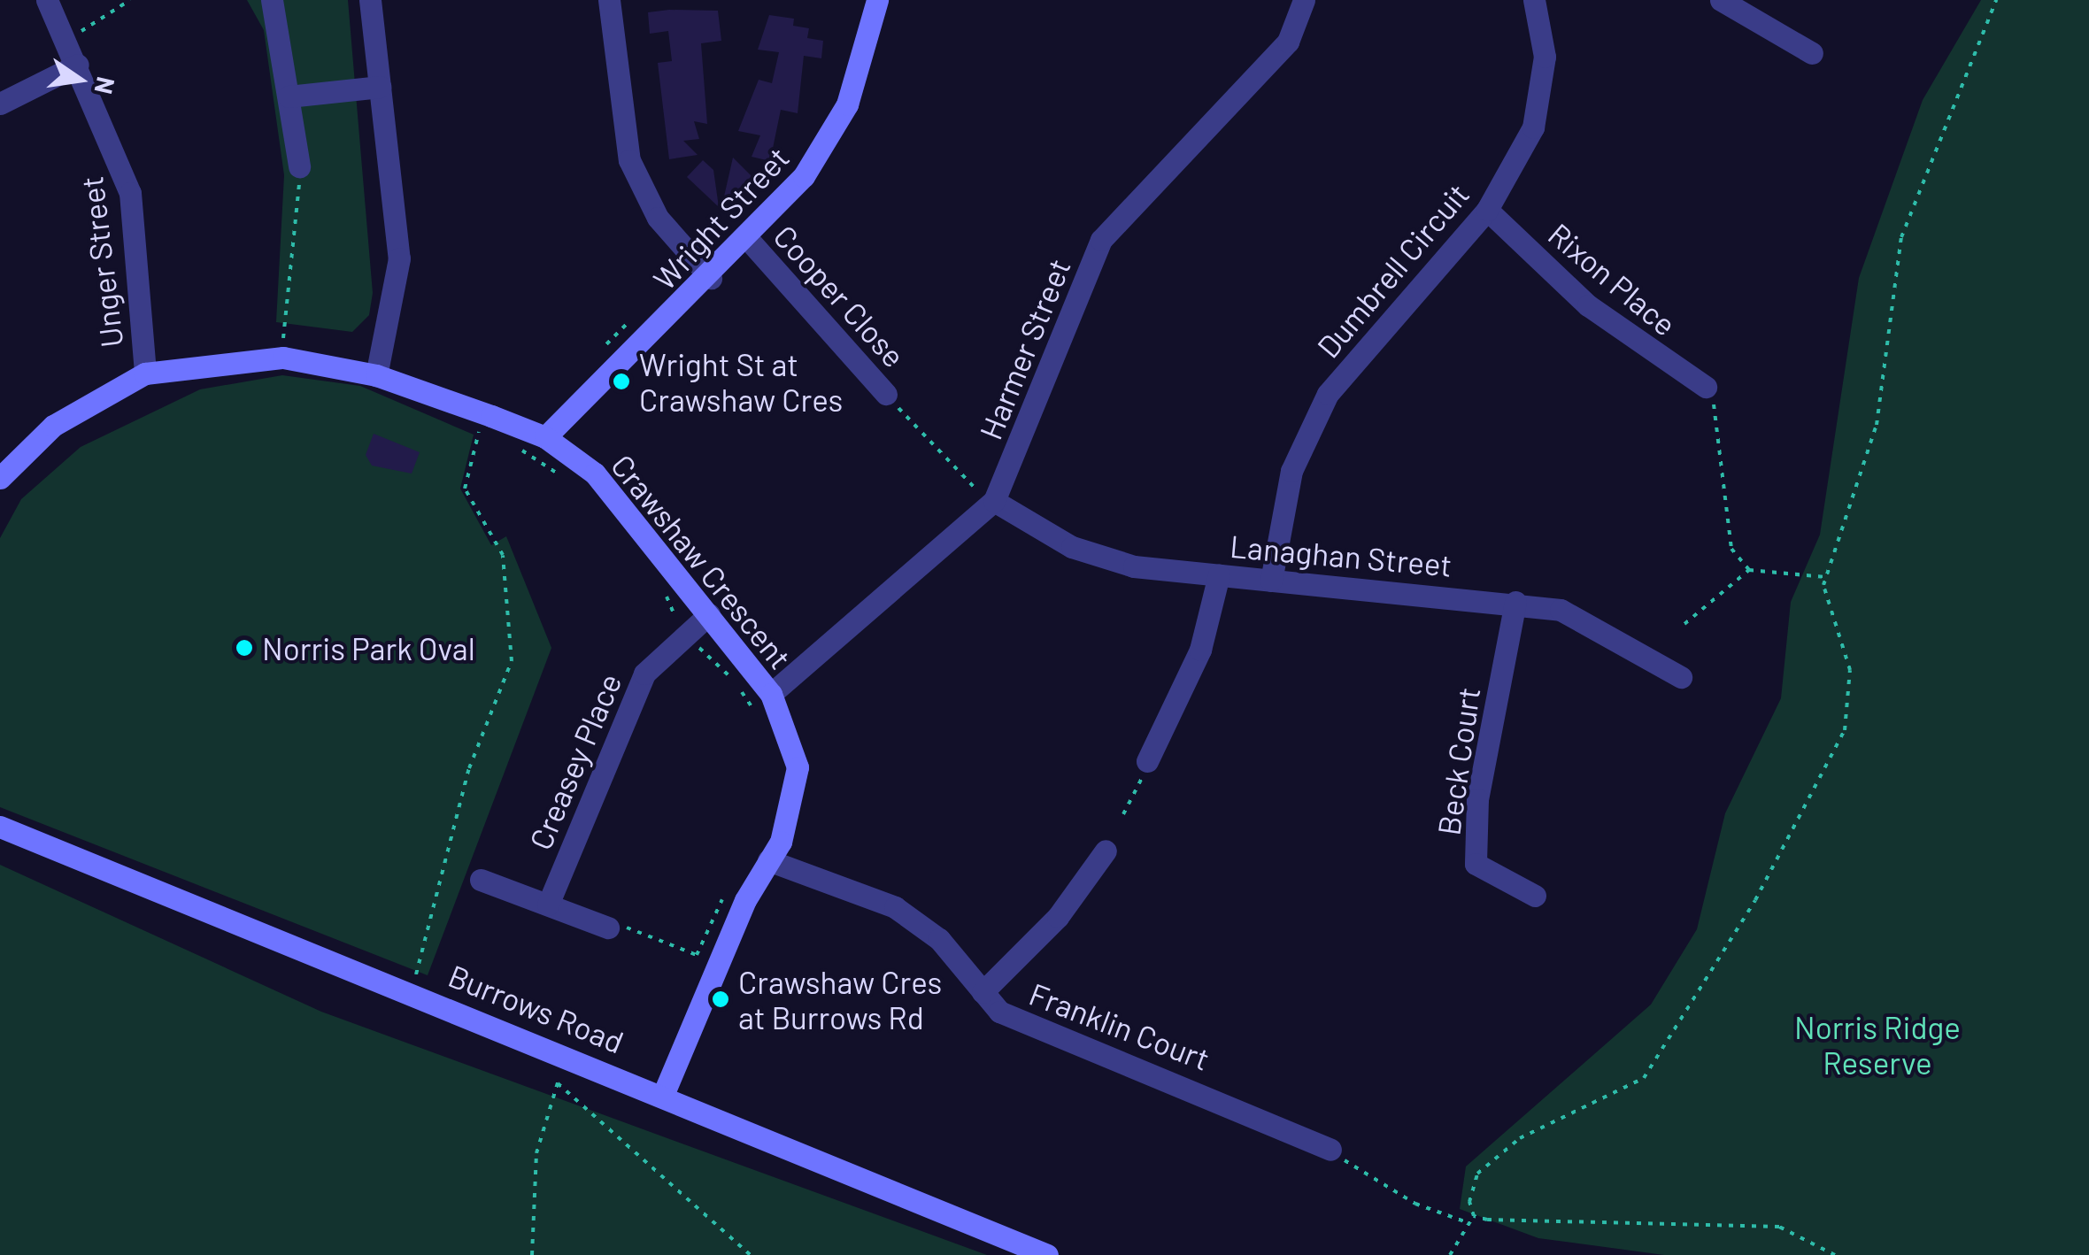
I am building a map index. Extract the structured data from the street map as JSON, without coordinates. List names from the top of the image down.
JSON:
{
  "streets": {
    "street": [
      "Wright Street",
      "Unger Street",
      "Dumbrell Circuit",
      "Rixon Place",
      "Cooper Close",
      "Harmer Street",
      "Lanaghan Street",
      "Crawshaw Crescent",
      "Creasey Place",
      "Beck Court",
      "Burrows Road",
      "Franklin Court"
    ]
  },
  "crossings": [
    ["Wright Street", "Cooper Close"],
    ["Wright Street", "Crawshaw Crescent"],
    ["Unger Street", "Crawshaw Crescent"],
    ["Dumbrell Circuit", "Rixon Place"],
    ["Dumbrell Circuit", "Lanaghan Street"],
    ["Harmer Street", "Lanaghan Street"],
    ["Harmer Street", "Crawshaw Crescent"],
    ["Lanaghan Street", "Beck Court"],
    ["Crawshaw Crescent", "Creasey Place"],
    ["Crawshaw Crescent", "Burrows Road"],
    ["Crawshaw Crescent", "Franklin Court"]
  ],
  "parks": ["Norris Ridge Reserve"],
  "places": ["Wright St at Crawshaw Cres", "Norris Park Oval", "Crawshaw Cres at Burrows Rd"],
  "north": "right"
}
